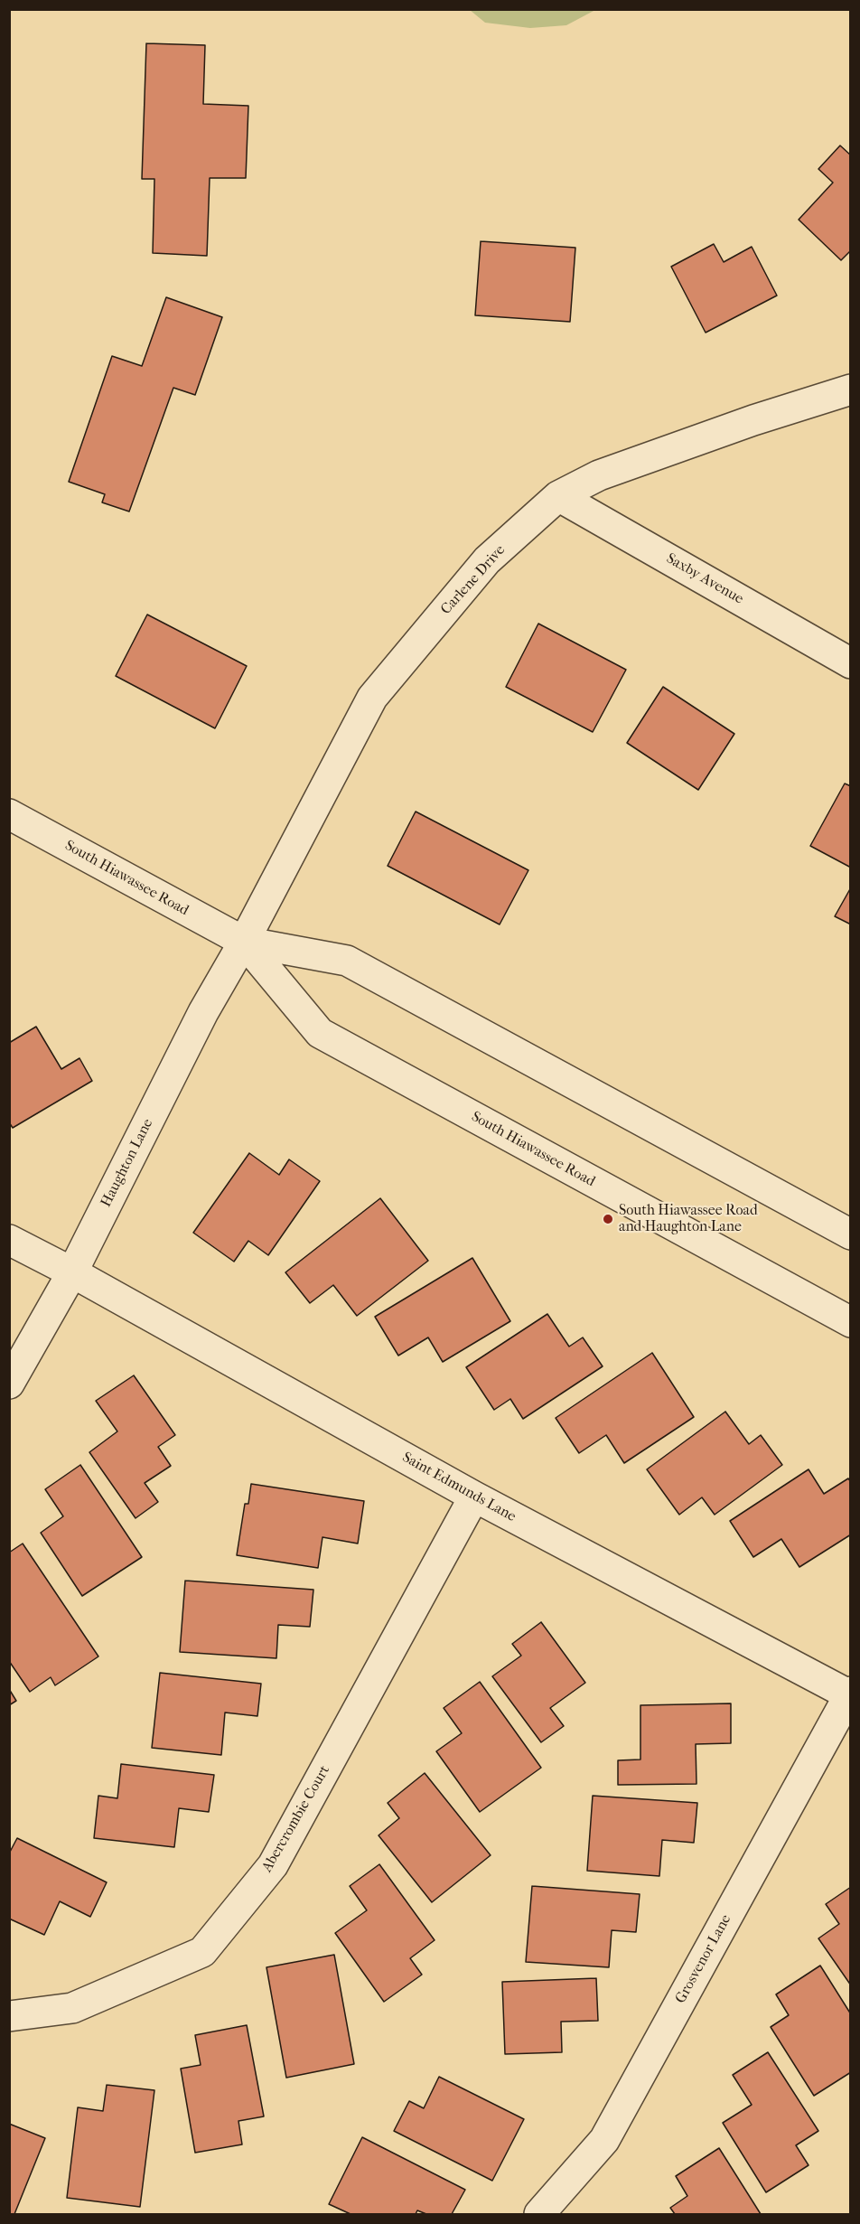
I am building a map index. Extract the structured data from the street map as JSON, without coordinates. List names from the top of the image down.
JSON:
{
  "streets": {
    "street": [
      "Saxby Avenue",
      "Carlene Drive",
      "South Hiawassee Road",
      "Haughton Lane",
      "Saint Edmunds Lane",
      "Abercrombie Court",
      "Grosvenor Lane"
    ]
  },
  "crossings": [
    ["Saxby Avenue", "Carlene Drive"],
    ["Carlene Drive", "South Hiawassee Road"],
    ["Carlene Drive", "Haughton Lane"],
    ["South Hiawassee Road", "Haughton Lane"],
    ["Haughton Lane", "Saint Edmunds Lane"],
    ["Saint Edmunds Lane", "Abercrombie Court"],
    ["Saint Edmunds Lane", "Grosvenor Lane"]
  ],
  "places": ["South Hiawassee Road and Haughton Lane"]
}
